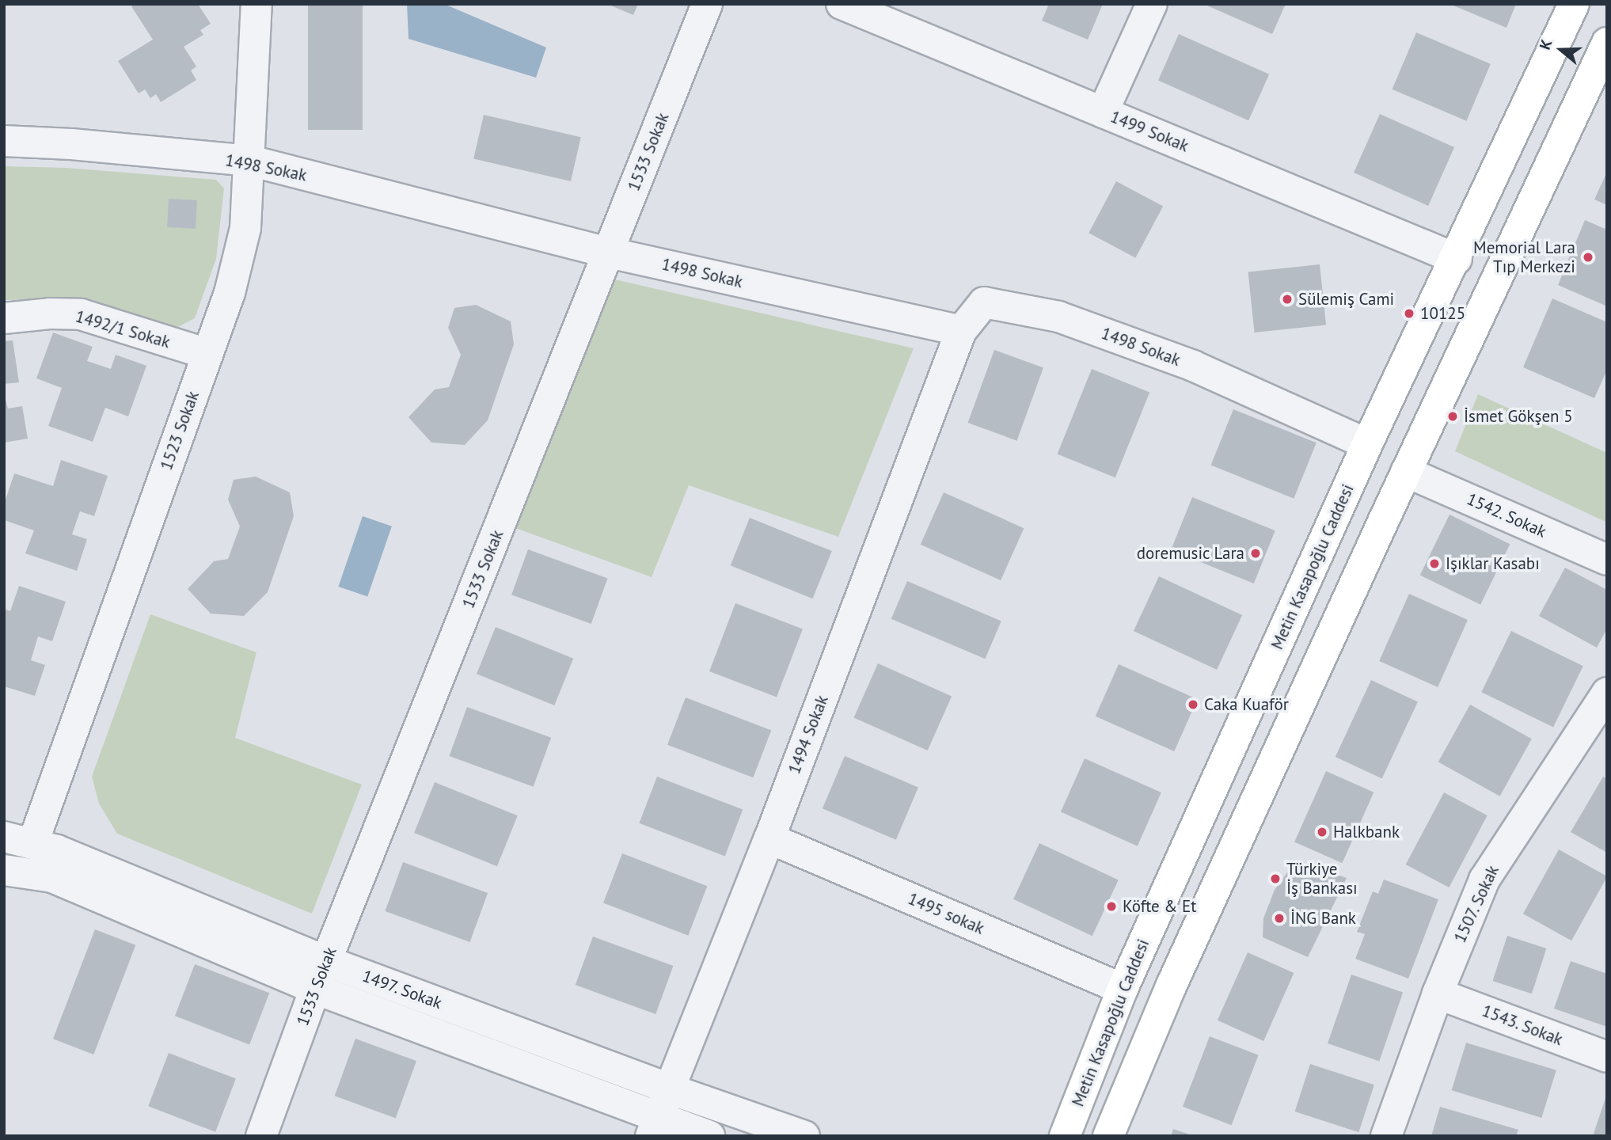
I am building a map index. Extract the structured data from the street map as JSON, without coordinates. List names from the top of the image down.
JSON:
{
  "streets": {
    "main road": ["Metin Kasapoğlu Caddesi"],
    "street": [
      "1499 Sokak",
      "1533 Sokak",
      "1498 Sokak",
      "1492/1 Sokak",
      "1523 Sokak",
      "1542. Sokak",
      "1494 Sokak",
      "1507. Sokak",
      "1495 sokak",
      "1497. Sokak",
      "1543. Sokak"
    ]
  },
  "crossings": [
    ["1499 Sokak", "Metin Kasapoğlu Caddesi"],
    ["1533 Sokak", "1498 Sokak"],
    ["1533 Sokak", "1497. Sokak"],
    ["1498 Sokak", "1523 Sokak"],
    ["1498 Sokak", "Metin Kasapoğlu Caddesi"],
    ["1498 Sokak", "1494 Sokak"],
    ["1492/1 Sokak", "1523 Sokak"],
    ["1523 Sokak", "1497. Sokak"],
    ["Metin Kasapoğlu Caddesi", "1495 sokak"],
    ["1494 Sokak", "1495 sokak"],
    ["1494 Sokak", "1497. Sokak"],
    ["1507. Sokak", "1543. Sokak"]
  ],
  "places": [
    "Memorial Lara Tıp Merkezi",
    "Sülemiş Cami",
    "10125",
    "İsmet Gökşen 5",
    "doremusic Lara",
    "Işıklar Kasabı",
    "Caka Kuaför",
    "Halkbank",
    "Türkiye İş Bankası",
    "Köfte & Et",
    "İNG Bank"
  ],
  "north": "left"
}
